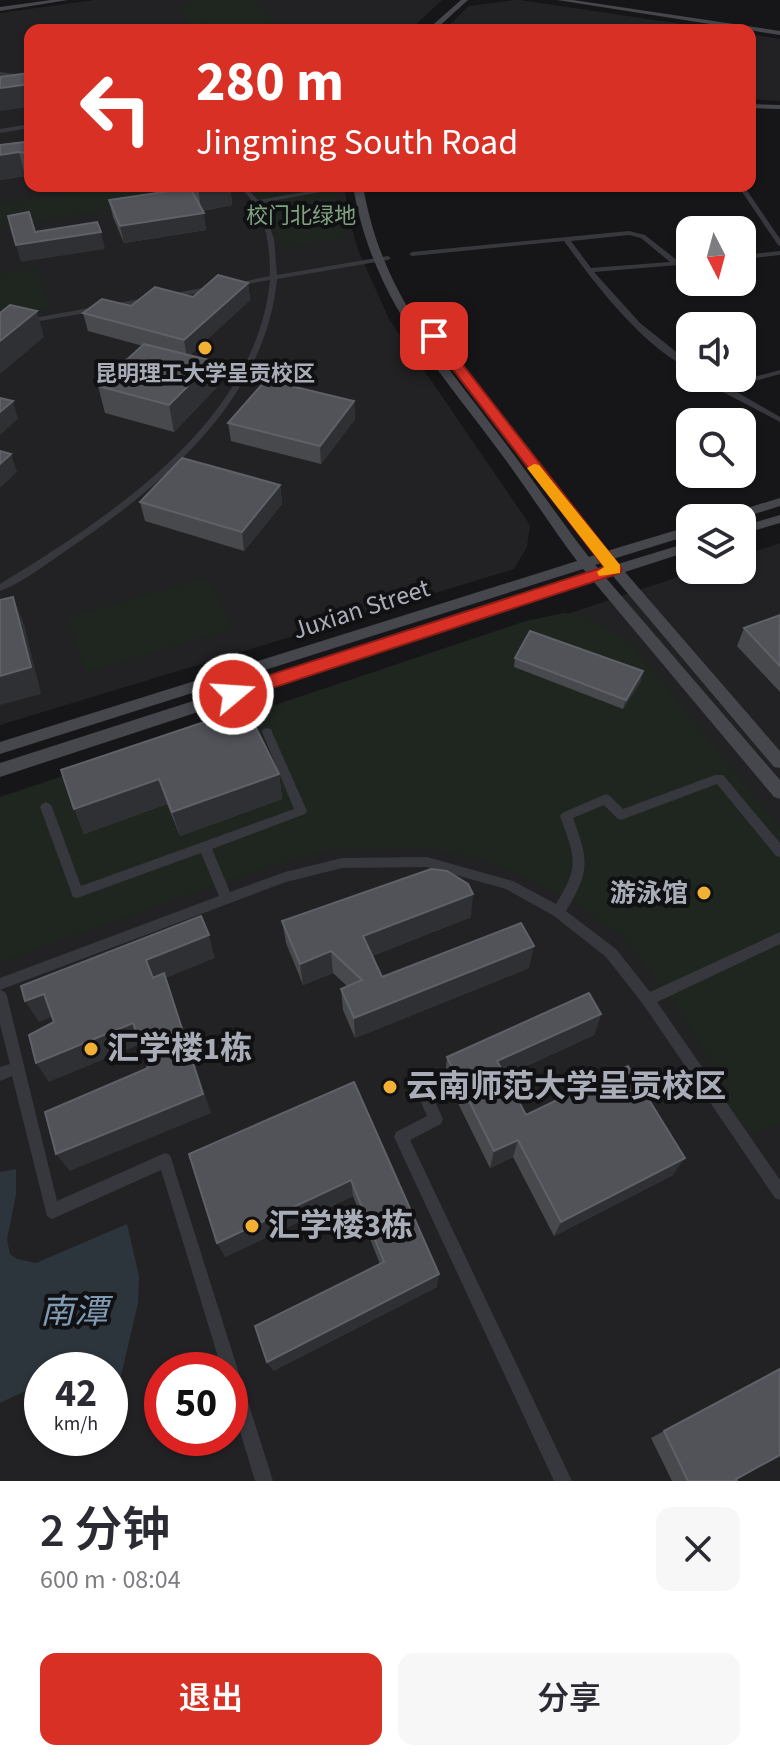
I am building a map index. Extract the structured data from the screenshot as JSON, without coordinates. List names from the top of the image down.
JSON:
{
  "streets": {
    "main road": ["Juxian Street"]
  },
  "water": ["南潭"],
  "parks": ["校门北绿地"],
  "places": [
    "昆明理工大学呈贡校区",
    "游泳馆",
    "汇学楼1栋",
    "云南师范大学呈贡校区",
    "汇学楼3栋"
  ],
  "north": "bottom",
  "page": {
    "turn": ["280 m", "Jingming South Road"],
    "speed": "42 km/h",
    "limit": "50",
    "heading": ["2 分钟", "600 m · 08:04"],
    "buttons": ["退出", "分享"]
  }
}
